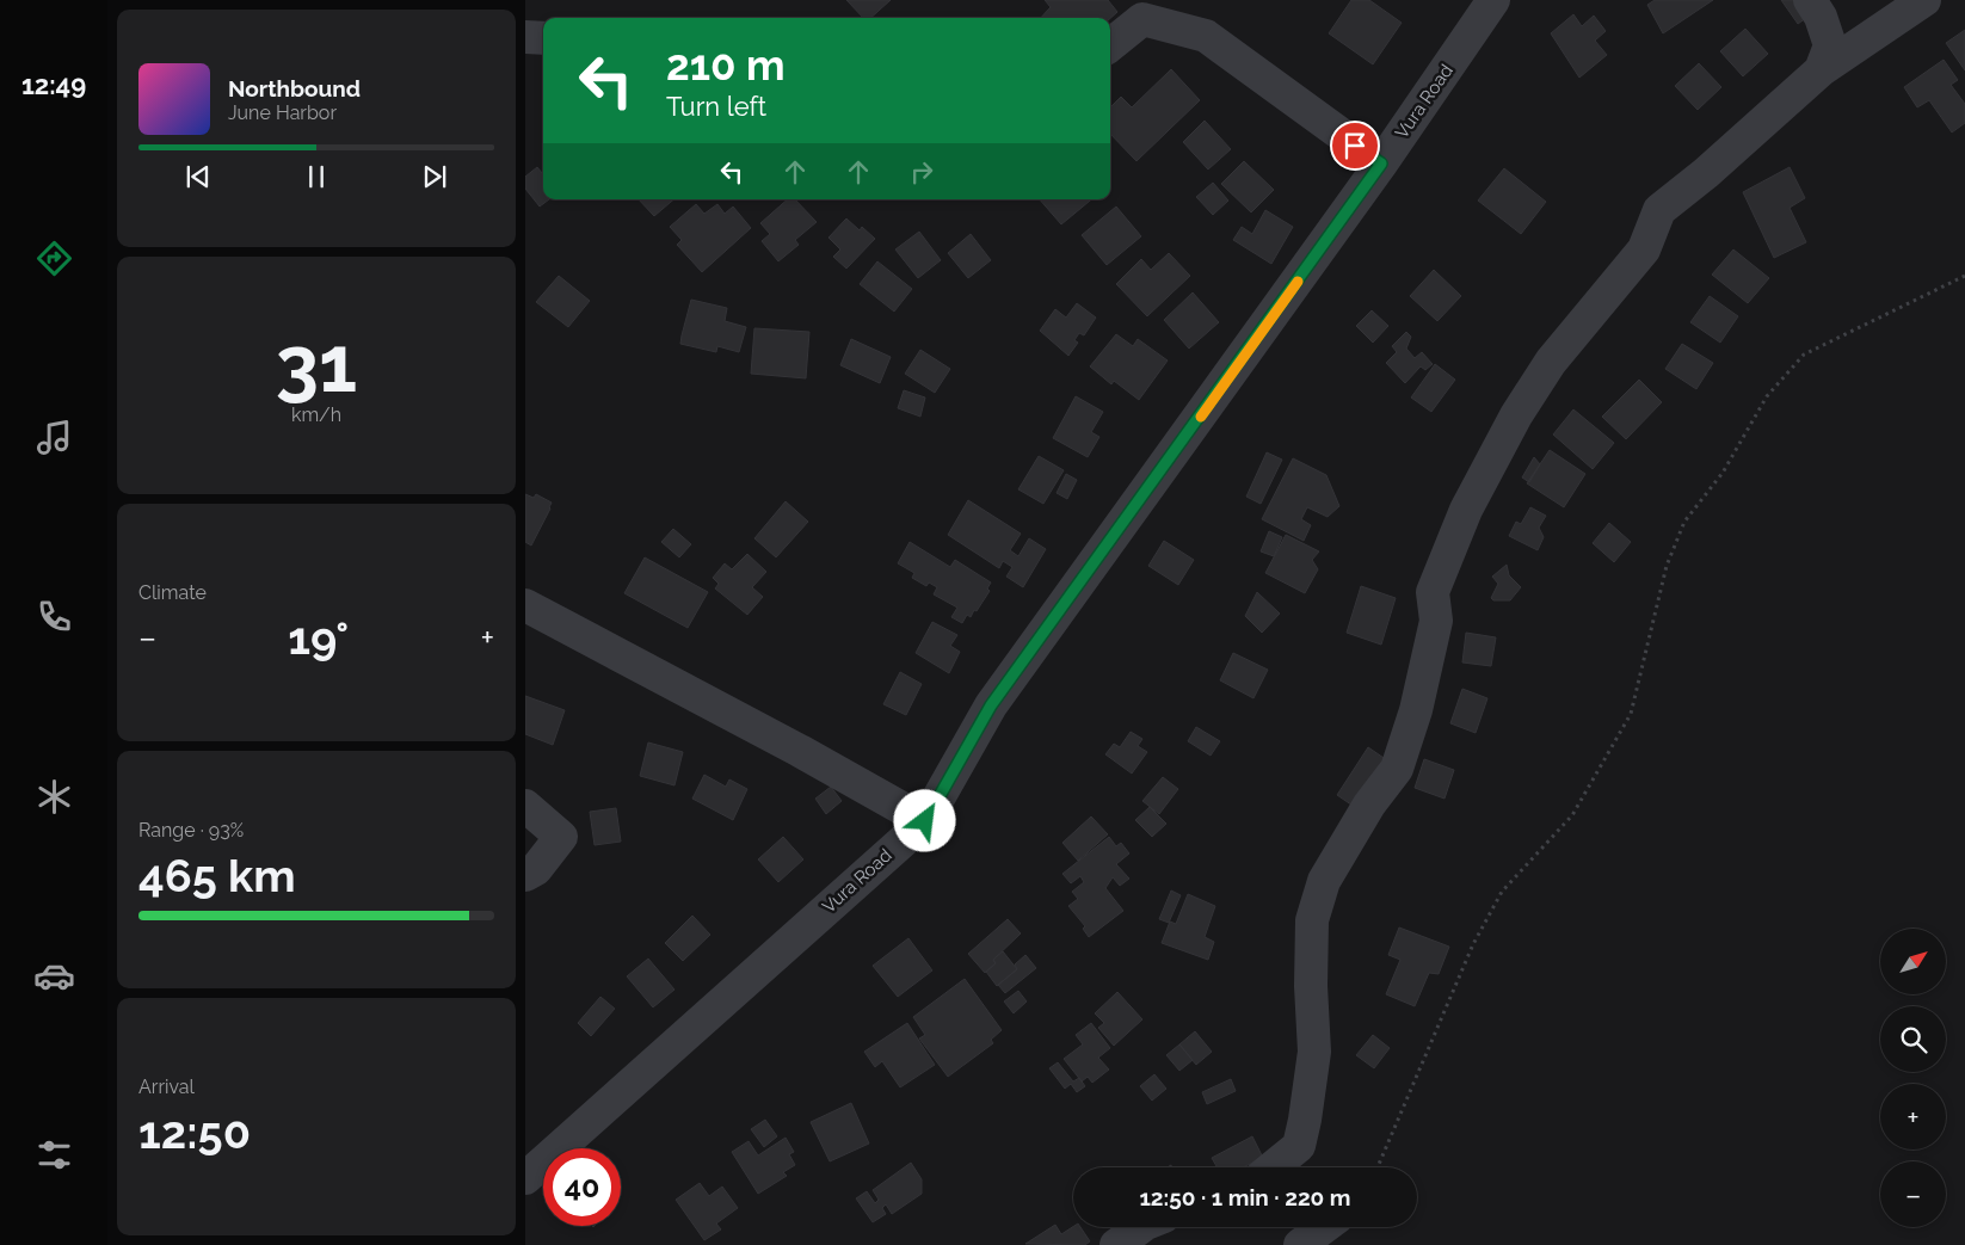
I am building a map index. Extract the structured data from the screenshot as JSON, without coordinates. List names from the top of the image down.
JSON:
{
  "streets": {
    "street": ["Vura Road"]
  },
  "north": "top right",
  "page": {
    "tabs": "12:49",
    "turn": ["210 m", "Turn left"],
    "song": ["Northbound", "June Harbor"],
    "tile": [
      ["31", "km/h"],
      "Climate",
      ["Range · 93%", "465 km"],
      ["Arrival", "12:50"]
    ],
    "heat": ["−", "19°", "+"],
    "map_buttons": ["+", "−"],
    "limit": "40",
    "trip": "12:50 · 1 min · 220 m"
  }
}
